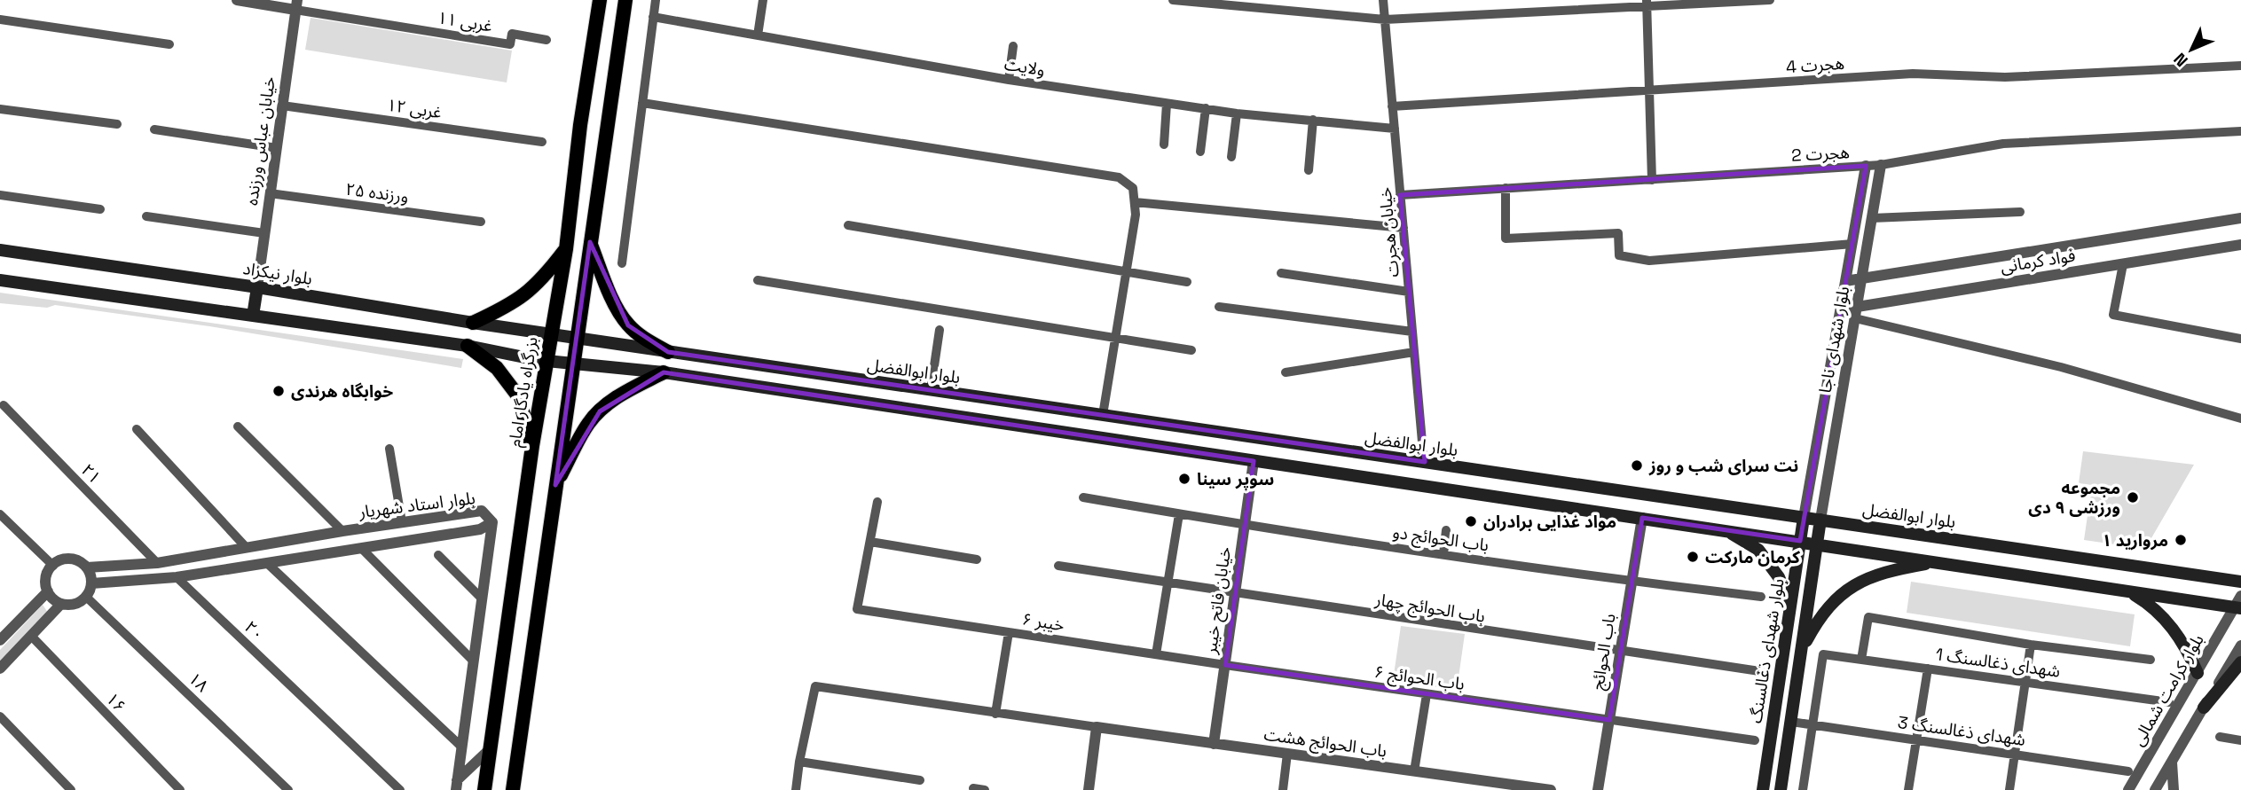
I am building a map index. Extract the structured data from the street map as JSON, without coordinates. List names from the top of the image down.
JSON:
{
  "streets": {
    "highway": ["بزرگراه یادگار امام"],
    "main road": ["بلوار نیکزاد", "بلوار ابوالفضل", "بلوار شهدای ذغالسنگ"],
    "street": [
      "غربی ۱۱",
      "هجرت 4",
      "ولایت",
      "غربی ۱۲",
      "خیابان عباس ورزنده",
      "هجرت 2",
      "ورزنده ۲۵",
      "خیابان هجرت",
      "فواد کرمانی",
      "بلوار شهدای ناجا",
      "۲۱",
      "بلوار استاد شهریار",
      "باب الحوائج دو",
      "خیابان فاتح خیبر",
      "باب الحوائج چهار",
      "خیبر ۶",
      "۲۰",
      "باب الحوائج",
      "شهدای ذغالسنگ 1",
      "باب الحوائج ۶",
      "۱۸",
      "بلوار کرامت شمالی",
      "۱۶",
      "شهدای ذغالسنگ 3",
      "باب الحوائج هشت"
    ]
  },
  "crossings": [
    ["غربی ۱۱", "خیابان عباس ورزنده"],
    ["هجرت 4", "خیابان هجرت"],
    ["ولایت", "خیابان هجرت"],
    ["غربی ۱۲", "خیابان عباس ورزنده"],
    ["خیابان عباس ورزنده", "ورزنده ۲۵"],
    ["خیابان عباس ورزنده", "بلوار نیکزاد"],
    ["هجرت 2", "خیابان هجرت"],
    ["هجرت 2", "بلوار شهدای ناجا"],
    ["خیابان هجرت", "بلوار ابوالفضل"],
    ["فواد کرمانی", "بلوار شهدای ناجا"],
    ["بلوار نیکزاد", "بلوار ابوالفضل"],
    ["بلوار نیکزاد", "بزرگراه یادگار امام"],
    ["بلوار شهدای ناجا", "بلوار ابوالفضل"],
    ["بلوار شهدای ناجا", "بلوار شهدای ذغالسنگ"],
    ["بلوار ابوالفضل", "بلوار شهدای ذغالسنگ"],
    ["۲۱", "بلوار استاد شهریار"],
    ["بلوار استاد شهریار", "۲۰"],
    ["بلوار استاد شهریار", "۱۸"],
    ["باب الحوائج دو", "خیابان فاتح خیبر"],
    ["باب الحوائج دو", "باب الحوائج"],
    ["خیابان فاتح خیبر", "باب الحوائج چهار"],
    ["خیابان فاتح خیبر", "خیبر ۶"],
    ["خیابان فاتح خیبر", "باب الحوائج ۶"],
    ["خیابان فاتح خیبر", "باب الحوائج هشت"],
    ["باب الحوائج چهار", "باب الحوائج"],
    ["خیبر ۶", "باب الحوائج ۶"],
    ["بلوار شهدای ذغالسنگ", "شهدای ذغالسنگ 3"],
    ["باب الحوائج", "باب الحوائج ۶"],
    ["شهدای ذغالسنگ 1", "شهدای ذغالسنگ 3"]
  ],
  "places": [
    "خوابگاه هرندی",
    "نت سرای شب و روز",
    "سوپر سینا",
    "مجموعه ورزشی ۹ دی",
    "مواد غذایی برادران",
    "مروارید ۱",
    "کرمان مارکت"
  ],
  "north": "bottom left"
}
